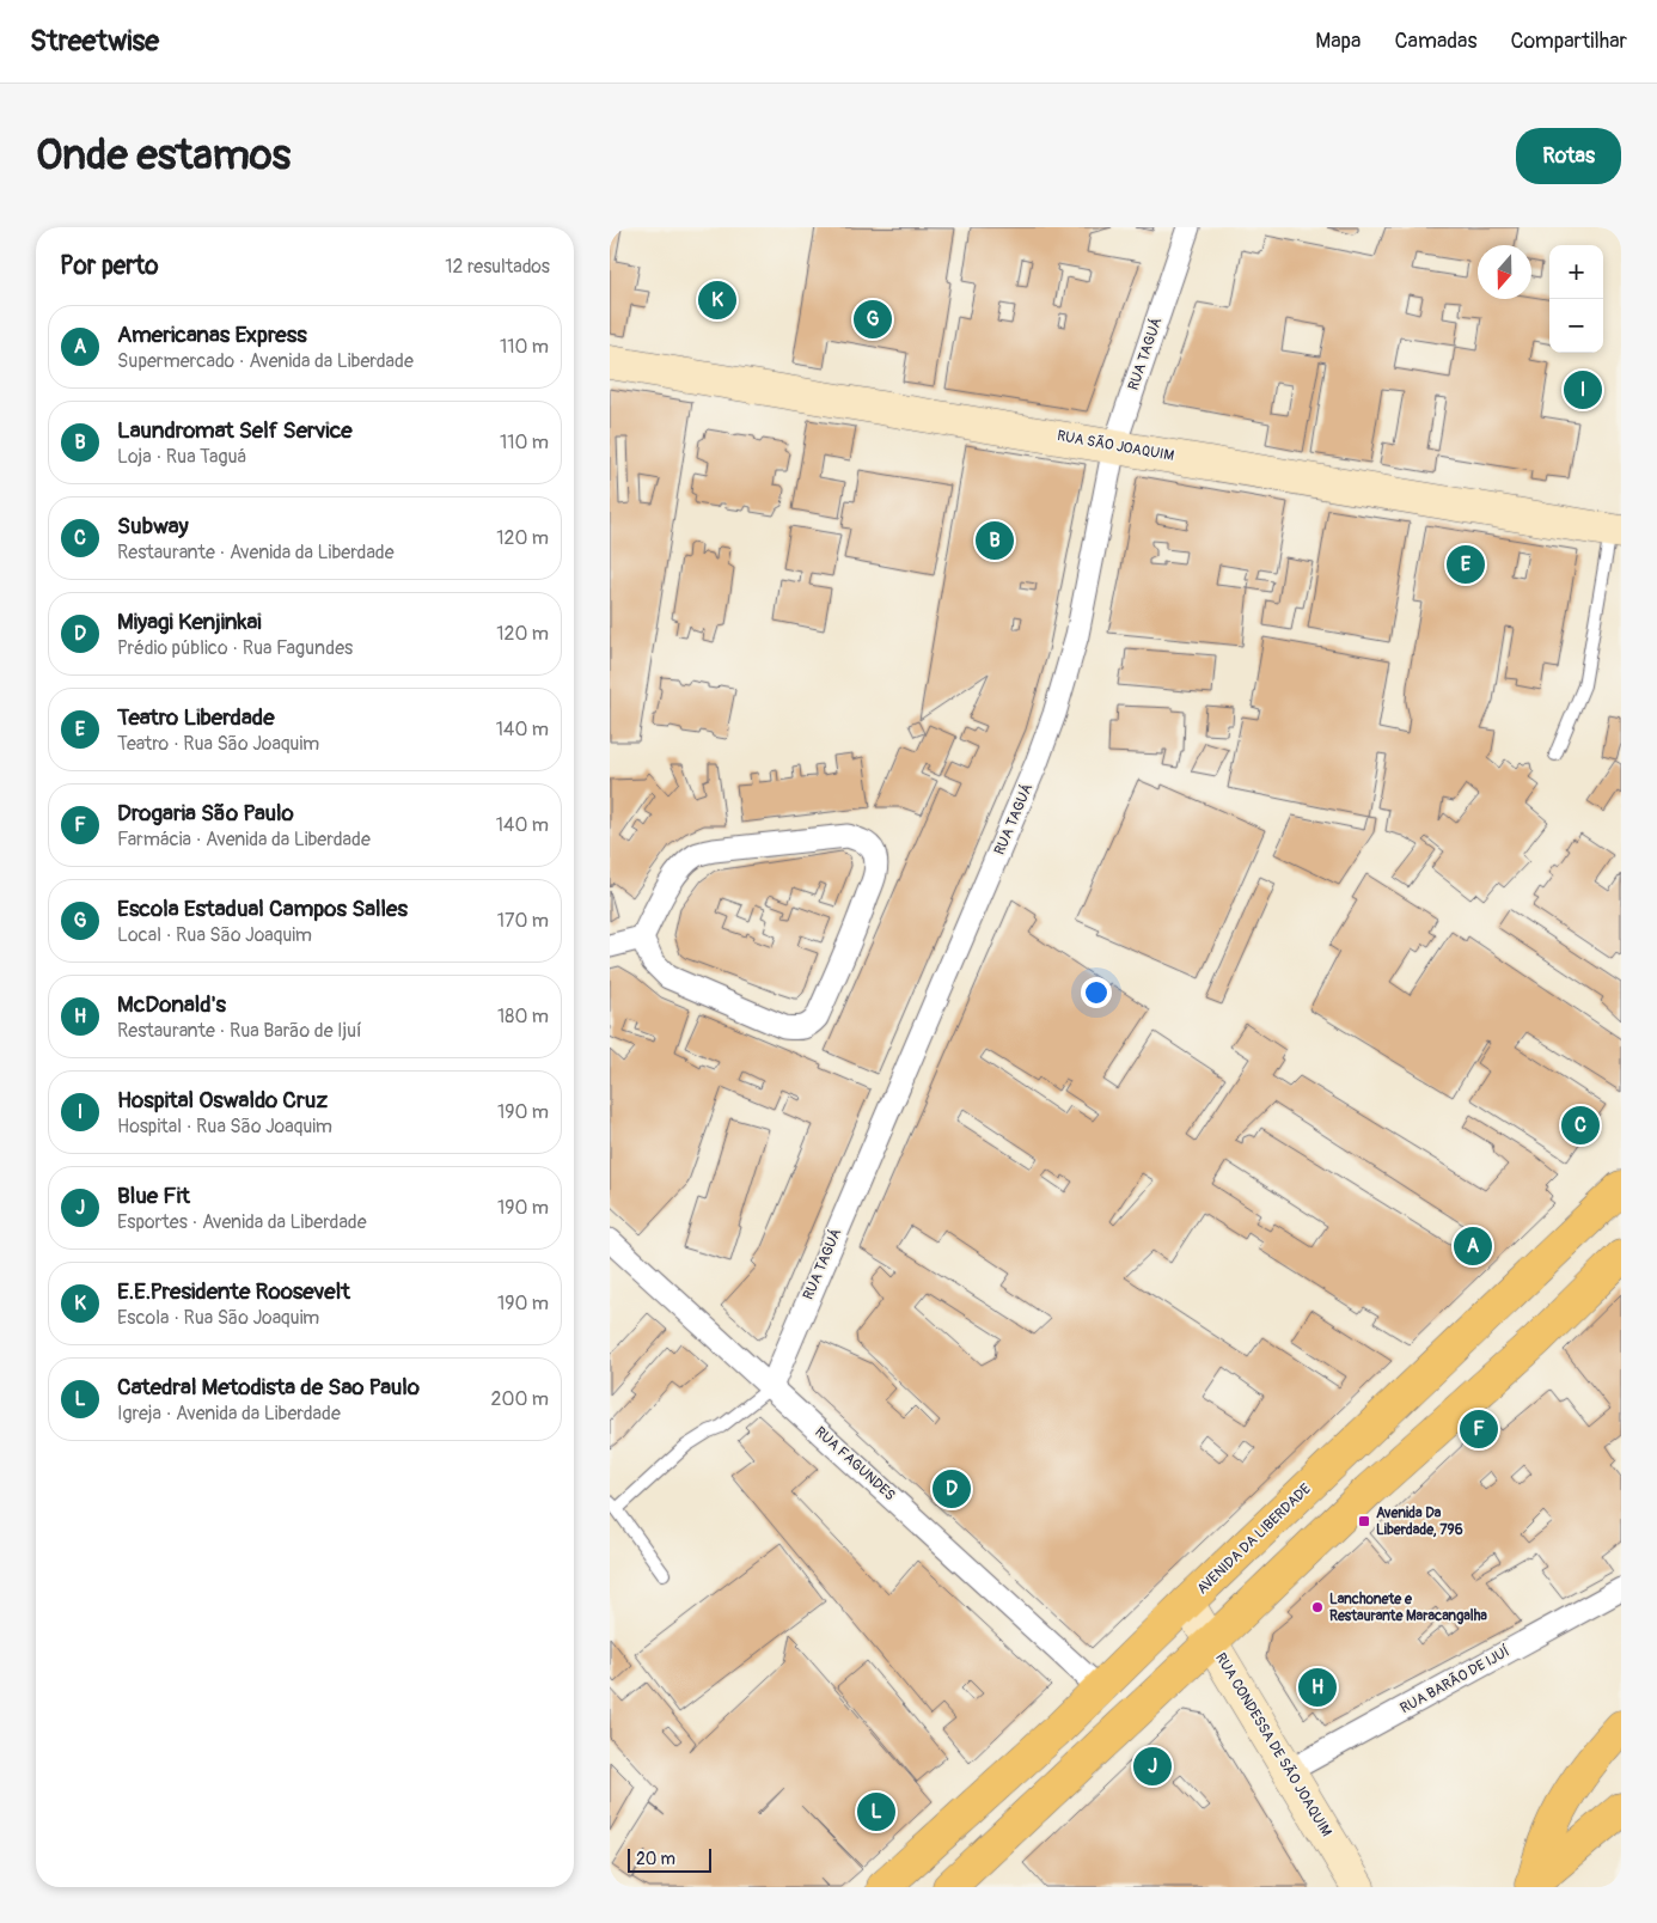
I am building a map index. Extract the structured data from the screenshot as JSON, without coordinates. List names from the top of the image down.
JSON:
{
  "streets": {
    "main road": ["AVENIDA DA LIBERDADE"],
    "street": [
      "RUA TAGUÁ",
      "RUA SÃO JOAQUIM",
      "RUA FAGUNDES",
      "RUA BARÃO DE IJUÍ",
      "RUA CONDESSA DE SÃO JOAQUIM"
    ]
  },
  "crossings": [
    ["RUA TAGUÁ", "RUA SÃO JOAQUIM"],
    ["RUA TAGUÁ", "RUA FAGUNDES"],
    ["RUA FAGUNDES", "AVENIDA DA LIBERDADE"],
    ["AVENIDA DA LIBERDADE", "RUA CONDESSA DE SÃO JOAQUIM"],
    ["RUA BARÃO DE IJUÍ", "RUA CONDESSA DE SÃO JOAQUIM"]
  ],
  "places": {
    "transit": ["Avenida Da Liberdade, 796"],
    "other": ["Lanchonete e Restaurante Maracangalha"]
  },
  "scale_bar": "20 m",
  "north": "bottom",
  "page": {
    "header": "Streetwise",
    "nav": ["Mapa", "Camadas", "Compartilhar"],
    "buttons": "Rotas",
    "title": "Onde estamos",
    "heading": ["Por perto", "12 resultados"],
    "map_buttons": ["+", "−"],
    "pins": [
      "K",
      "G",
      "I",
      "B",
      "E",
      "C",
      "A",
      "F",
      "D",
      "H",
      "J",
      "L"
    ],
    "list": [
      {
        "mark": "A",
        "name": "Americanas Express",
        "note": "Supermercado · Avenida da Liberdade",
        "value": "110 m"
      },
      {
        "mark": "B",
        "name": "Laundromat Self Service",
        "note": "Loja · Rua Taguá",
        "value": "110 m"
      },
      {
        "mark": "C",
        "name": "Subway",
        "note": "Restaurante · Avenida da Liberdade",
        "value": "120 m"
      },
      {
        "mark": "D",
        "name": "Miyagi Kenjinkai",
        "note": "Prédio público · Rua Fagundes",
        "value": "120 m"
      },
      {
        "mark": "E",
        "name": "Teatro Liberdade",
        "note": "Teatro · Rua São Joaquim",
        "value": "140 m"
      },
      {
        "mark": "F",
        "name": "Drogaria São Paulo",
        "note": "Farmácia · Avenida da Liberdade",
        "value": "140 m"
      },
      {
        "mark": "G",
        "name": "Escola Estadual Campos Salles",
        "note": "Local · Rua São Joaquim",
        "value": "170 m"
      },
      {
        "mark": "H",
        "name": "McDonald's",
        "note": "Restaurante · Rua Barão de Ijuí",
        "value": "180 m"
      },
      {
        "mark": "I",
        "name": "Hospital Oswaldo Cruz",
        "note": "Hospital · Rua São Joaquim",
        "value": "190 m"
      },
      {
        "mark": "J",
        "name": "Blue Fit",
        "note": "Esportes · Avenida da Liberdade",
        "value": "190 m"
      },
      {
        "mark": "K",
        "name": "E.E.Presidente Roosevelt",
        "note": "Escola · Rua São Joaquim",
        "value": "190 m"
      },
      {
        "mark": "L",
        "name": "Catedral Metodista de Sao Paulo",
        "note": "Igreja · Avenida da Liberdade",
        "value": "200 m"
      }
    ],
    "scale": "20 m"
  }
}
